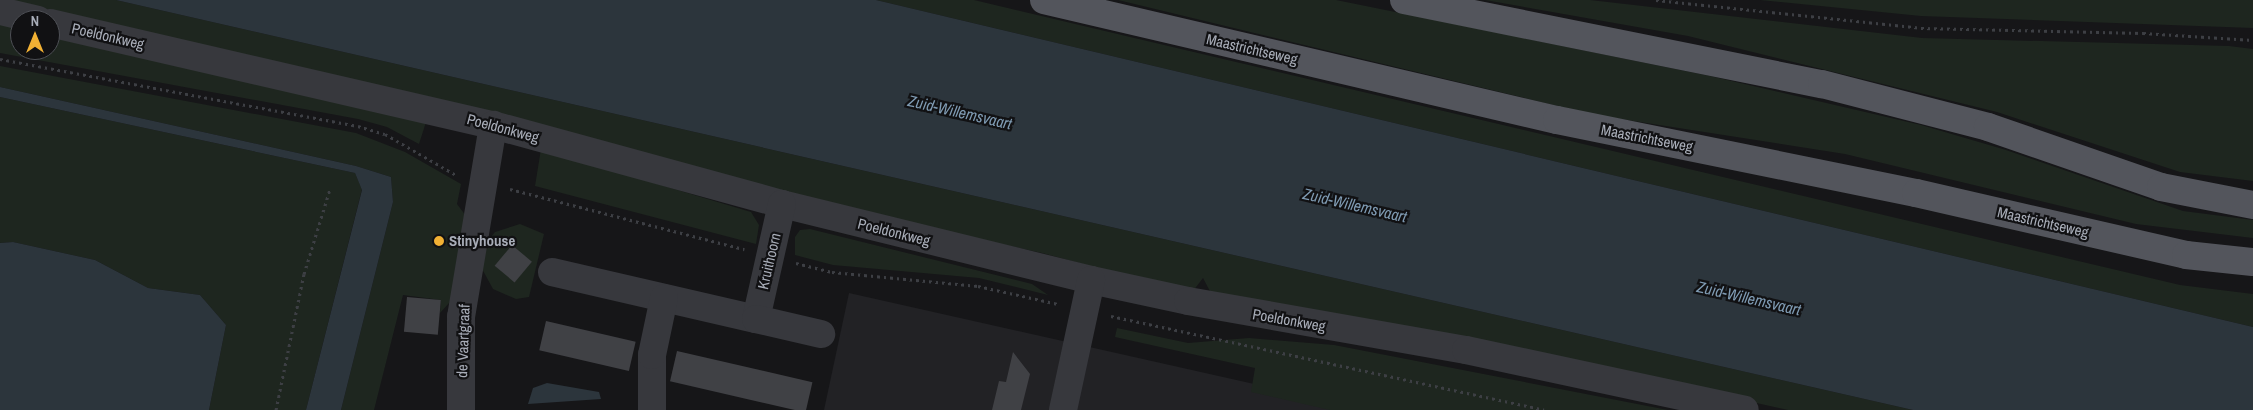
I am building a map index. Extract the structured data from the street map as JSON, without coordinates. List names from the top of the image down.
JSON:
{
  "streets": {
    "main road": ["Maastrichtseweg"],
    "street": ["Poeldonkweg", "Kruithoorn", "de Vaartgraaf"]
  },
  "crossings": [
    ["Poeldonkweg", "Kruithoorn"],
    ["Poeldonkweg", "de Vaartgraaf"]
  ],
  "water": ["Zuid-Willemsvaart"],
  "places": ["Stinyhouse"],
  "north": "top"
}
